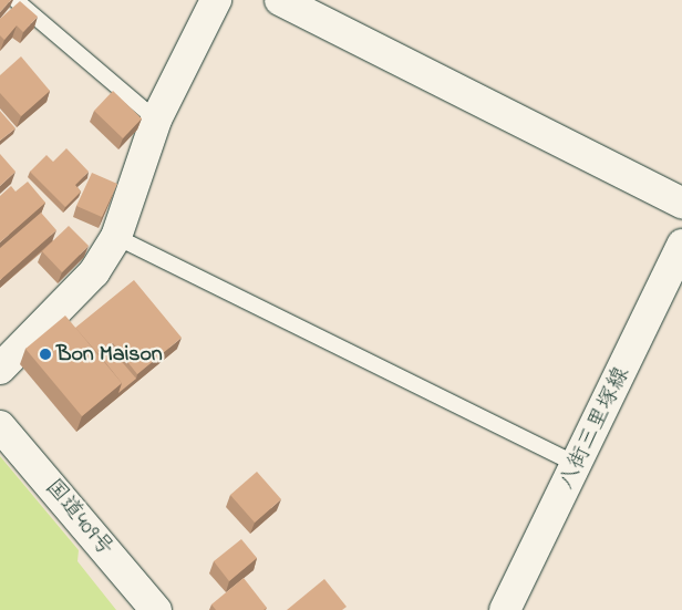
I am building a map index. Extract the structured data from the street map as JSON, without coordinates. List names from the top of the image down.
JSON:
{
  "streets": {
    "main road": ["八街三里塚線", "国道409号"]
  },
  "places": ["Bon Maison"]
}
